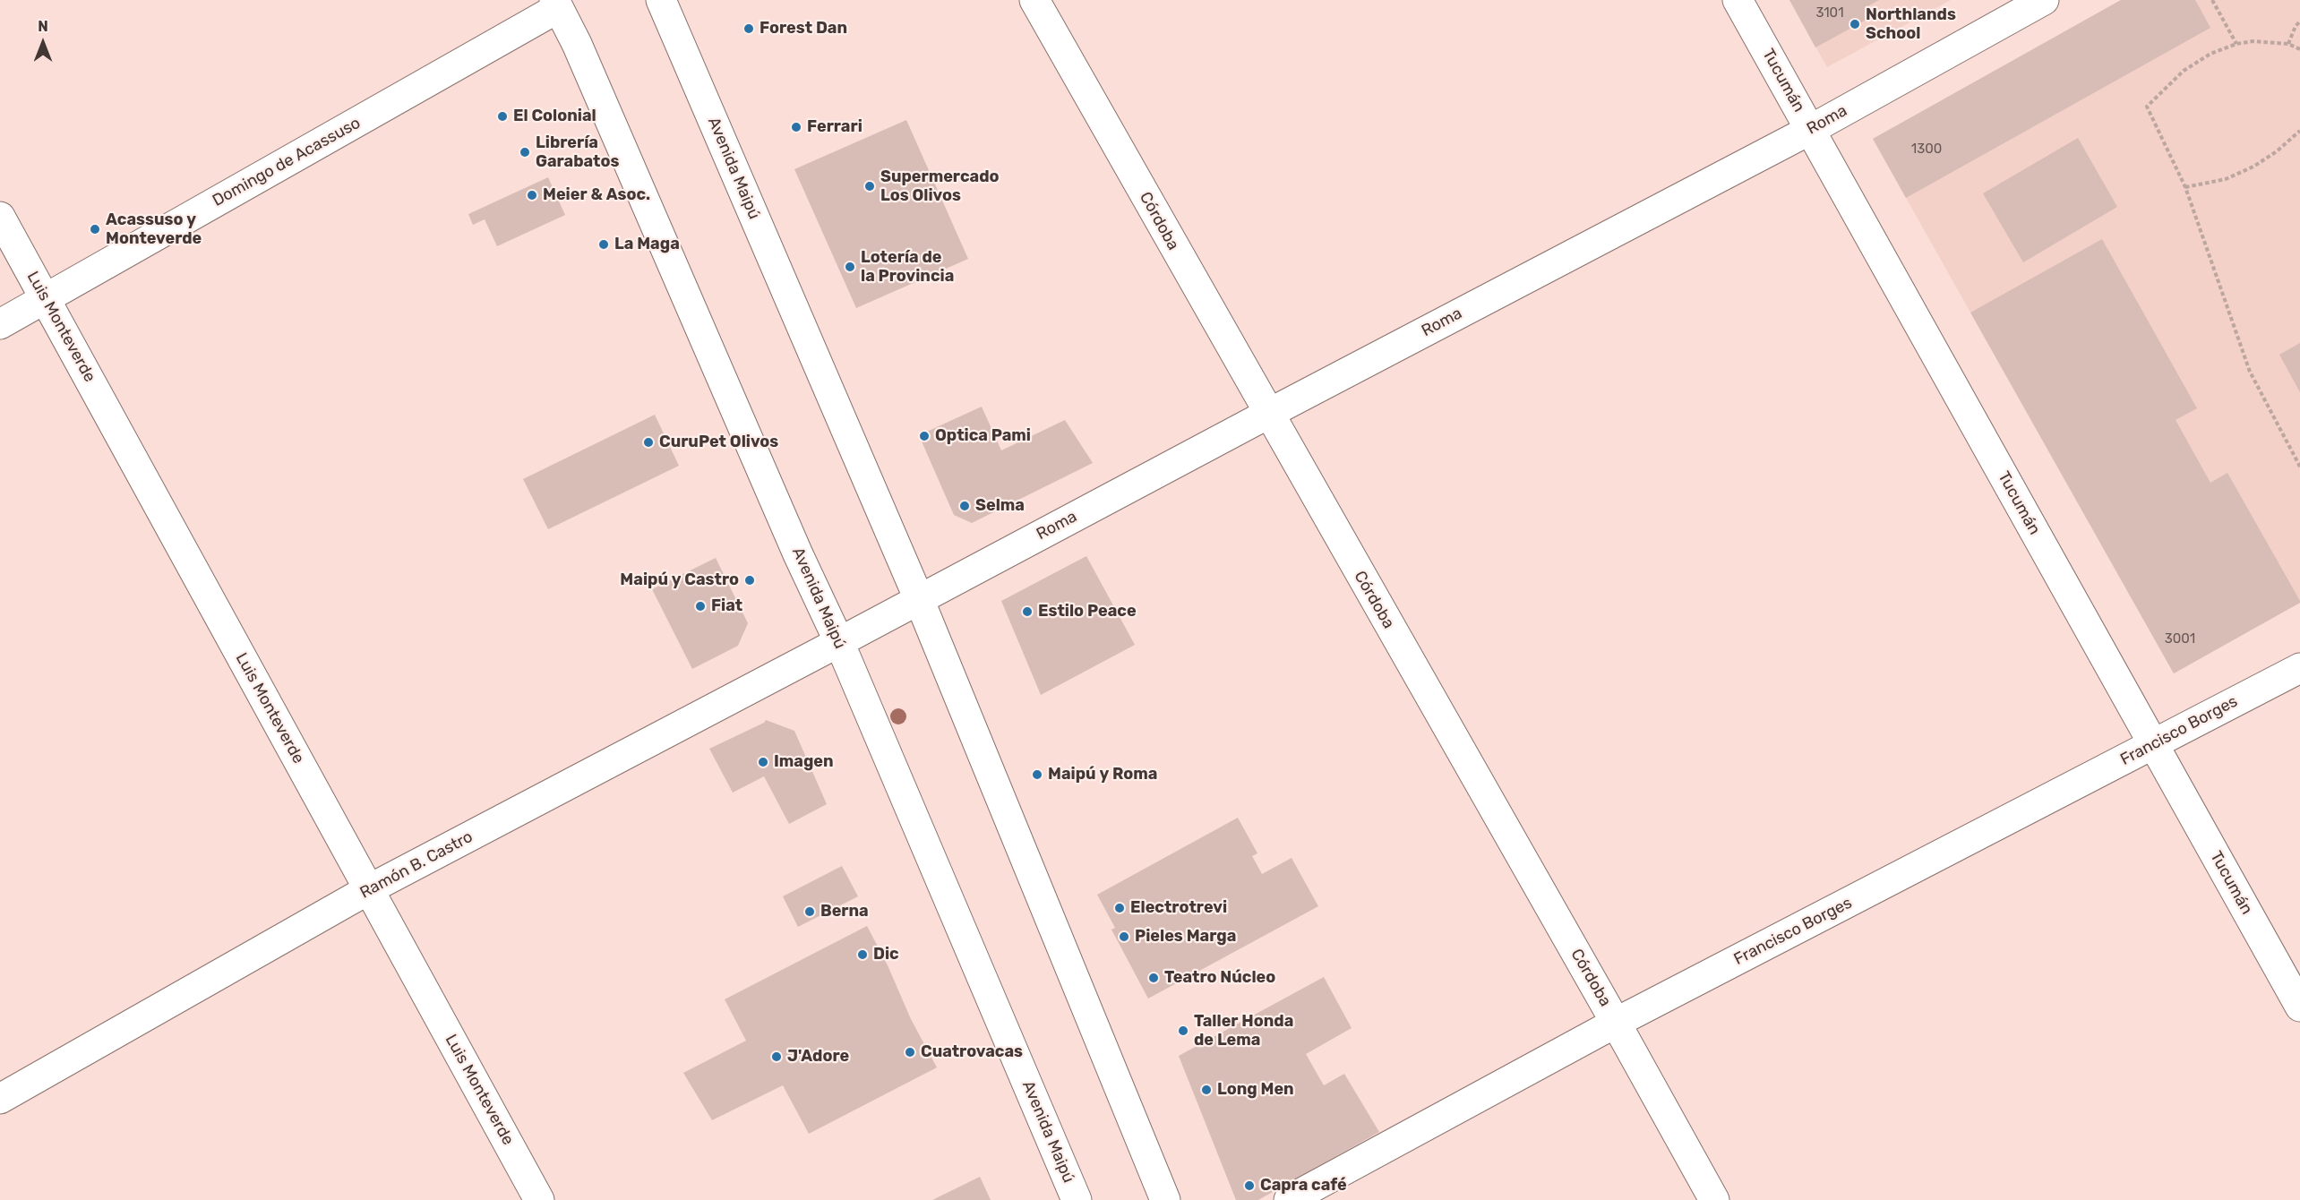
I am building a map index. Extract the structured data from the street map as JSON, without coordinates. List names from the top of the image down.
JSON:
{
  "streets": {
    "street": [
      "Tucumán",
      "Roma",
      "Domingo de Acassuso",
      "Avenida Maipú",
      "Córdoba",
      "Luis Monteverde",
      "Francisco Borges",
      "Ramón B. Castro"
    ]
  },
  "crossings": [
    ["Tucumán", "Roma"],
    ["Tucumán", "Francisco Borges"],
    ["Roma", "Avenida Maipú"],
    ["Roma", "Córdoba"],
    ["Roma", "Ramón B. Castro"],
    ["Domingo de Acassuso", "Avenida Maipú"],
    ["Domingo de Acassuso", "Luis Monteverde"],
    ["Avenida Maipú", "Ramón B. Castro"],
    ["Córdoba", "Francisco Borges"],
    ["Luis Monteverde", "Ramón B. Castro"]
  ],
  "places": [
    "Northlands School",
    "Forest Dan",
    "El Colonial",
    "Ferrari",
    "Librería Garabatos",
    "Supermercado Los Olivos",
    "Meier & Asoc.",
    "Acassuso y Monteverde",
    "La Maga",
    "Lotería de la Provincia",
    "Optica Pami",
    "CuruPet Olivos",
    "Selma",
    "Maipú y Castro",
    "Fiat",
    "Estilo Peace",
    "Imagen",
    "Maipú y Roma",
    "Electrotrevi",
    "Berna",
    "Pieles Marga",
    "Dic",
    "Teatro Núcleo",
    "Taller Honda de Lema",
    "Cuatrovacas",
    "J'Adore",
    "Long Men",
    "Capra café"
  ],
  "house_numbers": ["3101", "1300", "3001"],
  "north": "top"
}
